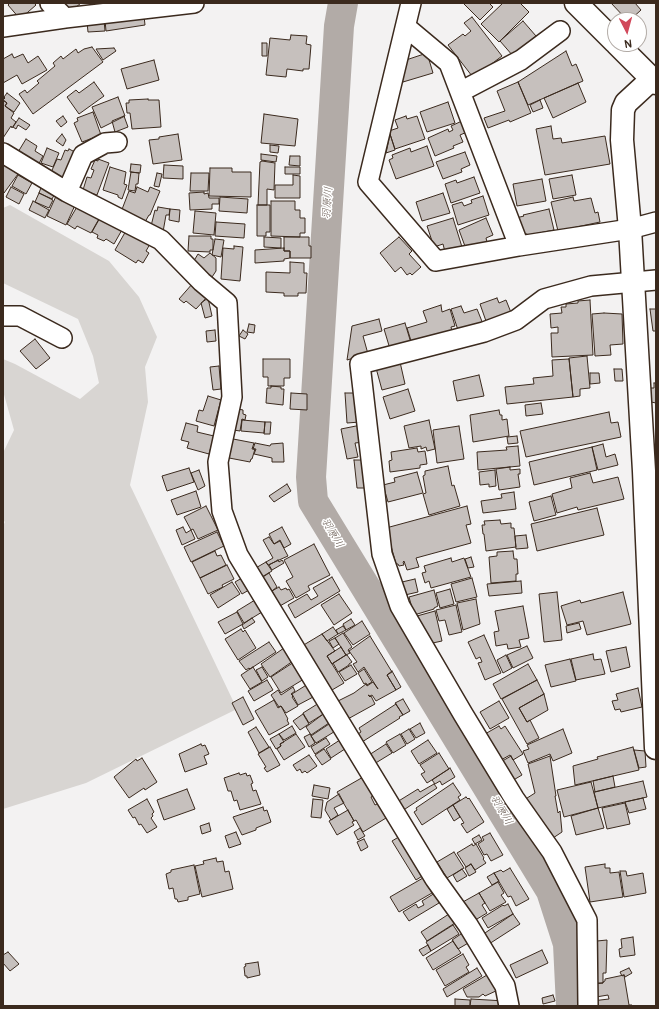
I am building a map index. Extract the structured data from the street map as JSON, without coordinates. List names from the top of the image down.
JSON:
{
  "water": ["羽原川"],
  "north": "bottom"
}
